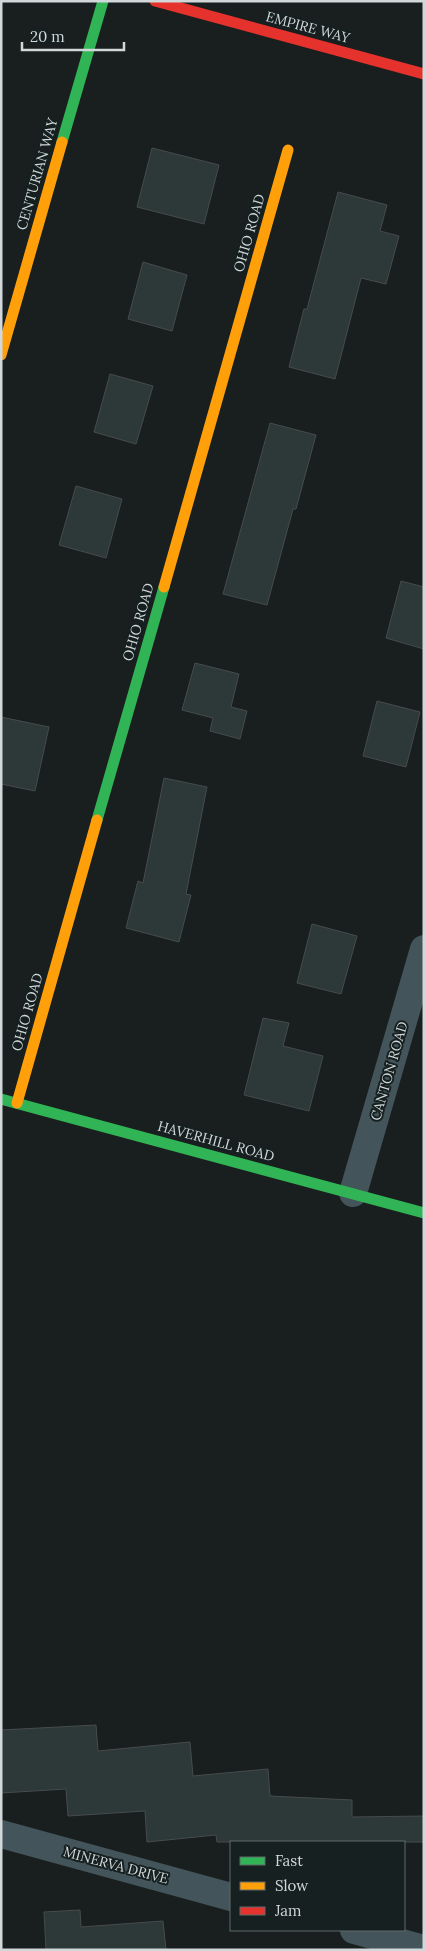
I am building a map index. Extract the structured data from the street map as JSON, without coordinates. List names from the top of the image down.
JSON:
{
  "streets": {
    "street": [
      "EMPIRE WAY",
      "CENTURIAN WAY",
      "OHIO ROAD",
      "CANTON ROAD",
      "HAVERHILL ROAD",
      "MINERVA DRIVE"
    ]
  },
  "crossings": [
    ["OHIO ROAD", "HAVERHILL ROAD"],
    ["CANTON ROAD", "HAVERHILL ROAD"]
  ],
  "legend": ["Fast", "Slow", "Jam"],
  "scale_bar": "20 m"
}
